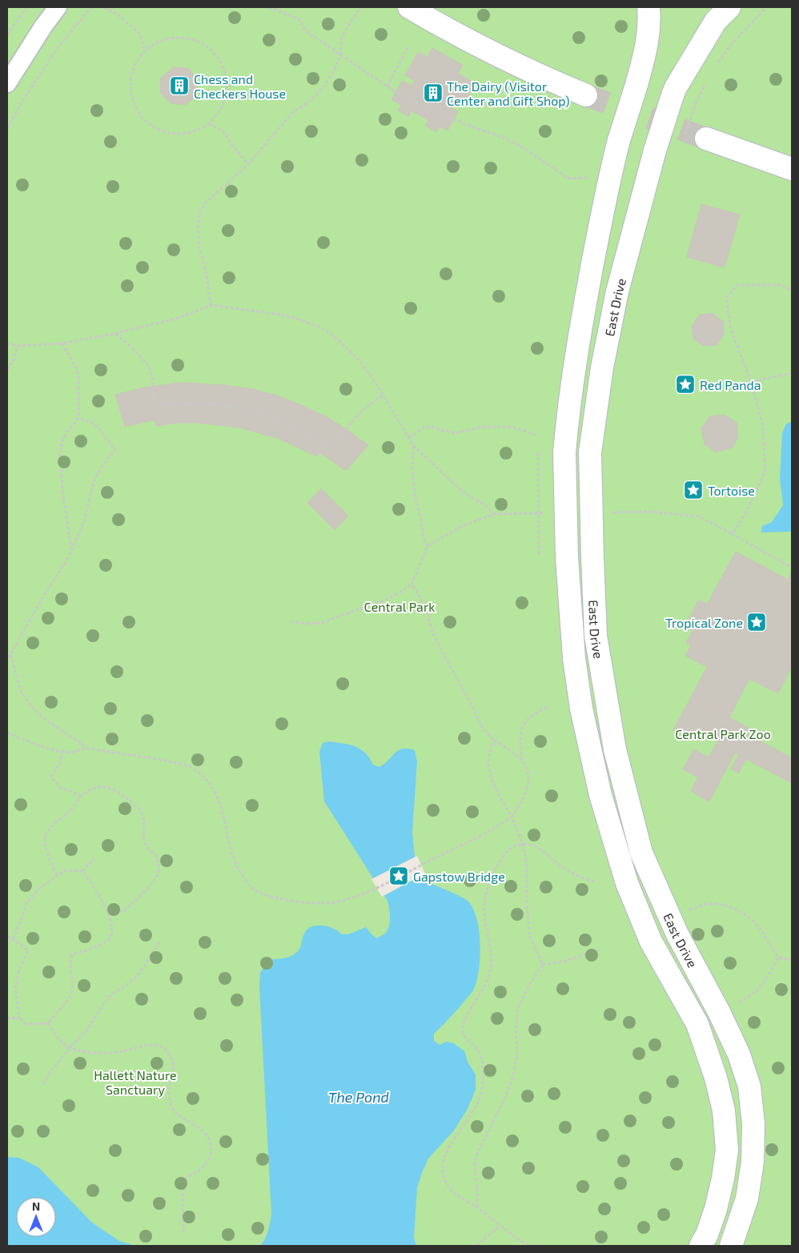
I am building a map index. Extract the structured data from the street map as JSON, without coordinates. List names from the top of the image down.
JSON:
{
  "streets": {
    "street": ["East Drive"]
  },
  "water": ["The Pond"],
  "parks": ["Central Park", "Central Park Zoo", "Hallett Nature Sanctuary"],
  "places": {
    "building": ["Chess and Checkers House", "The Dairy (Visitor Center and Gift Shop)"],
    "place": [
      "Red Panda",
      "Tortoise",
      "Tropical Zone",
      "Gapstow Bridge"
    ]
  },
  "north": "top"
}
